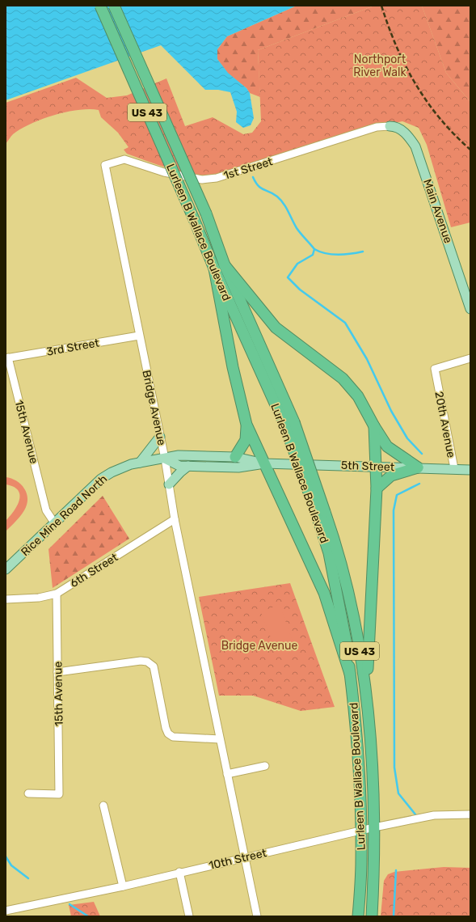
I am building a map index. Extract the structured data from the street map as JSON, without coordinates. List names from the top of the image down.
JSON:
{
  "streets": {
    "highway": ["US 43", "Lurleen B Wallace Boulevard"],
    "main road": ["Main Avenue", "5th Street", "Rice Mine Road North"],
    "street": [
      "1st Street",
      "3rd Street",
      "Bridge Avenue",
      "20th Avenue",
      "15th Avenue",
      "6th Street",
      "10th Street"
    ]
  },
  "crossings": [
    ["1st Street", "Main Avenue"],
    ["1st Street", "Bridge Avenue"],
    ["Lurleen B Wallace Boulevard", "10th Street"],
    ["3rd Street", "Bridge Avenue"],
    ["3rd Street", "15th Avenue"],
    ["Bridge Avenue", "5th Street"],
    ["Bridge Avenue", "Rice Mine Road North"],
    ["Bridge Avenue", "6th Street"],
    ["Bridge Avenue", "10th Street"],
    ["20th Avenue", "5th Street"],
    ["15th Avenue", "Rice Mine Road North"],
    ["15th Avenue", "6th Street"],
    ["5th Street", "Rice Mine Road North"]
  ],
  "parks": ["Northport River Walk", "Bridge Avenue"]
}
